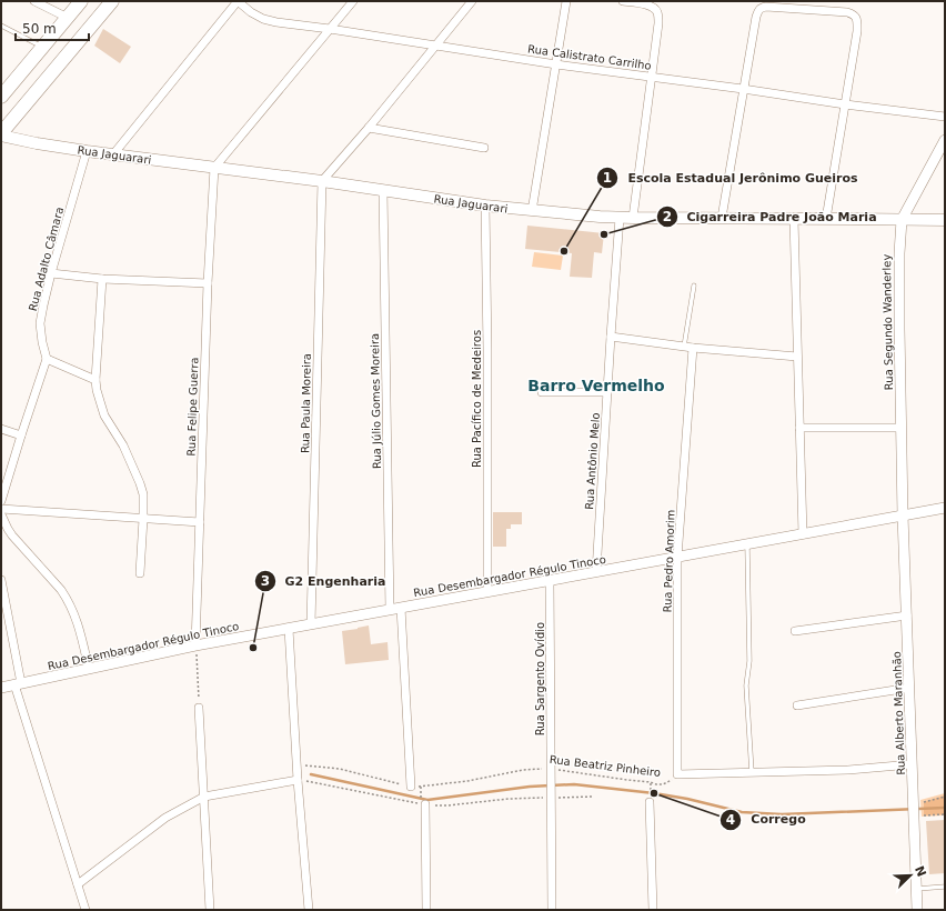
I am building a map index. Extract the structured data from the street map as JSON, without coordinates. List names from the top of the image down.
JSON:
{
  "streets": {
    "main road": ["Rua Jaguarari"],
    "street": [
      "Rua Calistrato Carrilho",
      "Rua Adalto Câmara",
      "Rua Segundo Wanderley",
      "Rua Pacífico de Medeiros",
      "Rua Júlio Gomes Moreira",
      "Rua Paula Moreira",
      "Rua Felipe Guerra",
      "Rua Antônio Melo",
      "Rua Pedro Amorim",
      "Rua Desembargador Régulo Tinoco",
      "Rua Sargento Ovídio",
      "Rua Alberto Maranhão",
      "Rua Beatriz Pinheiro"
    ]
  },
  "crossings": [
    ["Rua Jaguarari", "Rua Adalto Câmara"],
    ["Rua Jaguarari", "Rua Segundo Wanderley"],
    ["Rua Jaguarari", "Rua Pacífico de Medeiros"],
    ["Rua Jaguarari", "Rua Júlio Gomes Moreira"],
    ["Rua Jaguarari", "Rua Paula Moreira"],
    ["Rua Jaguarari", "Rua Felipe Guerra"],
    ["Rua Jaguarari", "Rua Antônio Melo"],
    ["Rua Segundo Wanderley", "Rua Desembargador Régulo Tinoco"],
    ["Rua Segundo Wanderley", "Rua Alberto Maranhão"],
    ["Rua Pacífico de Medeiros", "Rua Desembargador Régulo Tinoco"],
    ["Rua Júlio Gomes Moreira", "Rua Desembargador Régulo Tinoco"],
    ["Rua Paula Moreira", "Rua Desembargador Régulo Tinoco"],
    ["Rua Felipe Guerra", "Rua Desembargador Régulo Tinoco"],
    ["Rua Antônio Melo", "Rua Desembargador Régulo Tinoco"],
    ["Rua Pedro Amorim", "Rua Desembargador Régulo Tinoco"],
    ["Rua Pedro Amorim", "Rua Beatriz Pinheiro"],
    ["Rua Desembargador Régulo Tinoco", "Rua Sargento Ovídio"],
    ["Rua Desembargador Régulo Tinoco", "Rua Alberto Maranhão"],
    ["Rua Sargento Ovídio", "Rua Beatriz Pinheiro"],
    ["Rua Alberto Maranhão", "Rua Beatriz Pinheiro"]
  ],
  "districts": ["Barro Vermelho"],
  "places": [
    "Cigarreira Padre João Maria",
    "Escola Estadual Jerônimo Gueiros",
    "G2 Engenharia",
    "Corrego"
  ],
  "scale_bar": "50 m",
  "north": "top right"
}
